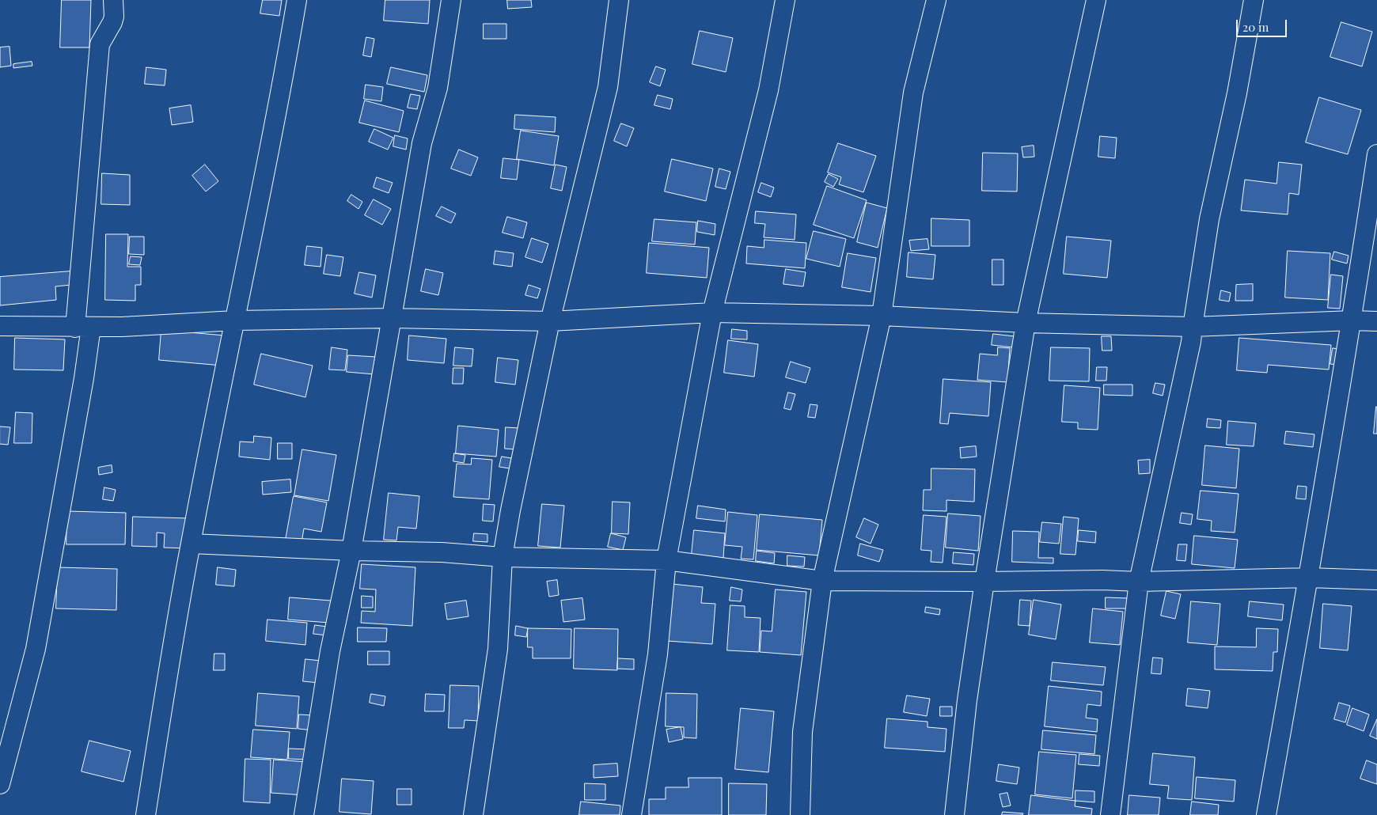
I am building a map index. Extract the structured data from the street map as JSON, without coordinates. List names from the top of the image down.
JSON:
{
  "scale_bar": "20 m"
}
